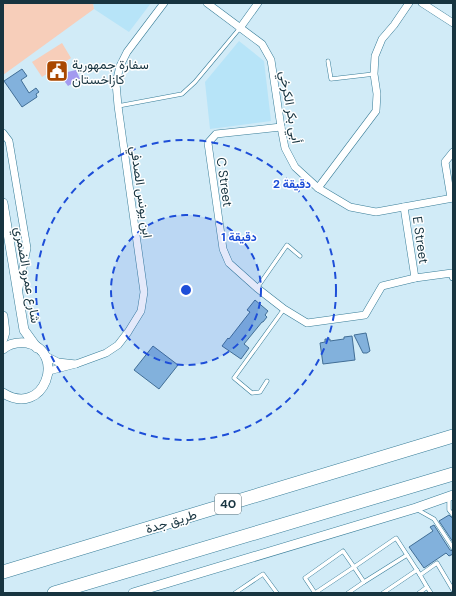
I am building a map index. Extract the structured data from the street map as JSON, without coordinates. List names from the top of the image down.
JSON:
{
  "streets": {
    "highway": ["40", "طريق جدة"],
    "street": [
      "أبي بكر الكرخي",
      "C Street",
      "ابن يونس الصدفي",
      "E Street",
      "شارع عمرو الضمري"
    ]
  },
  "crossings": [
    ["أبي بكر الكرخي", "C Street"],
    ["أبي بكر الكرخي", "E Street"],
    ["C Street", "E Street"]
  ],
  "places": {
    "public building": ["سفارة جمهورية كازاخستان"]
  },
  "rings": ["2 دقيقة", "1 دقيقة"]
}
